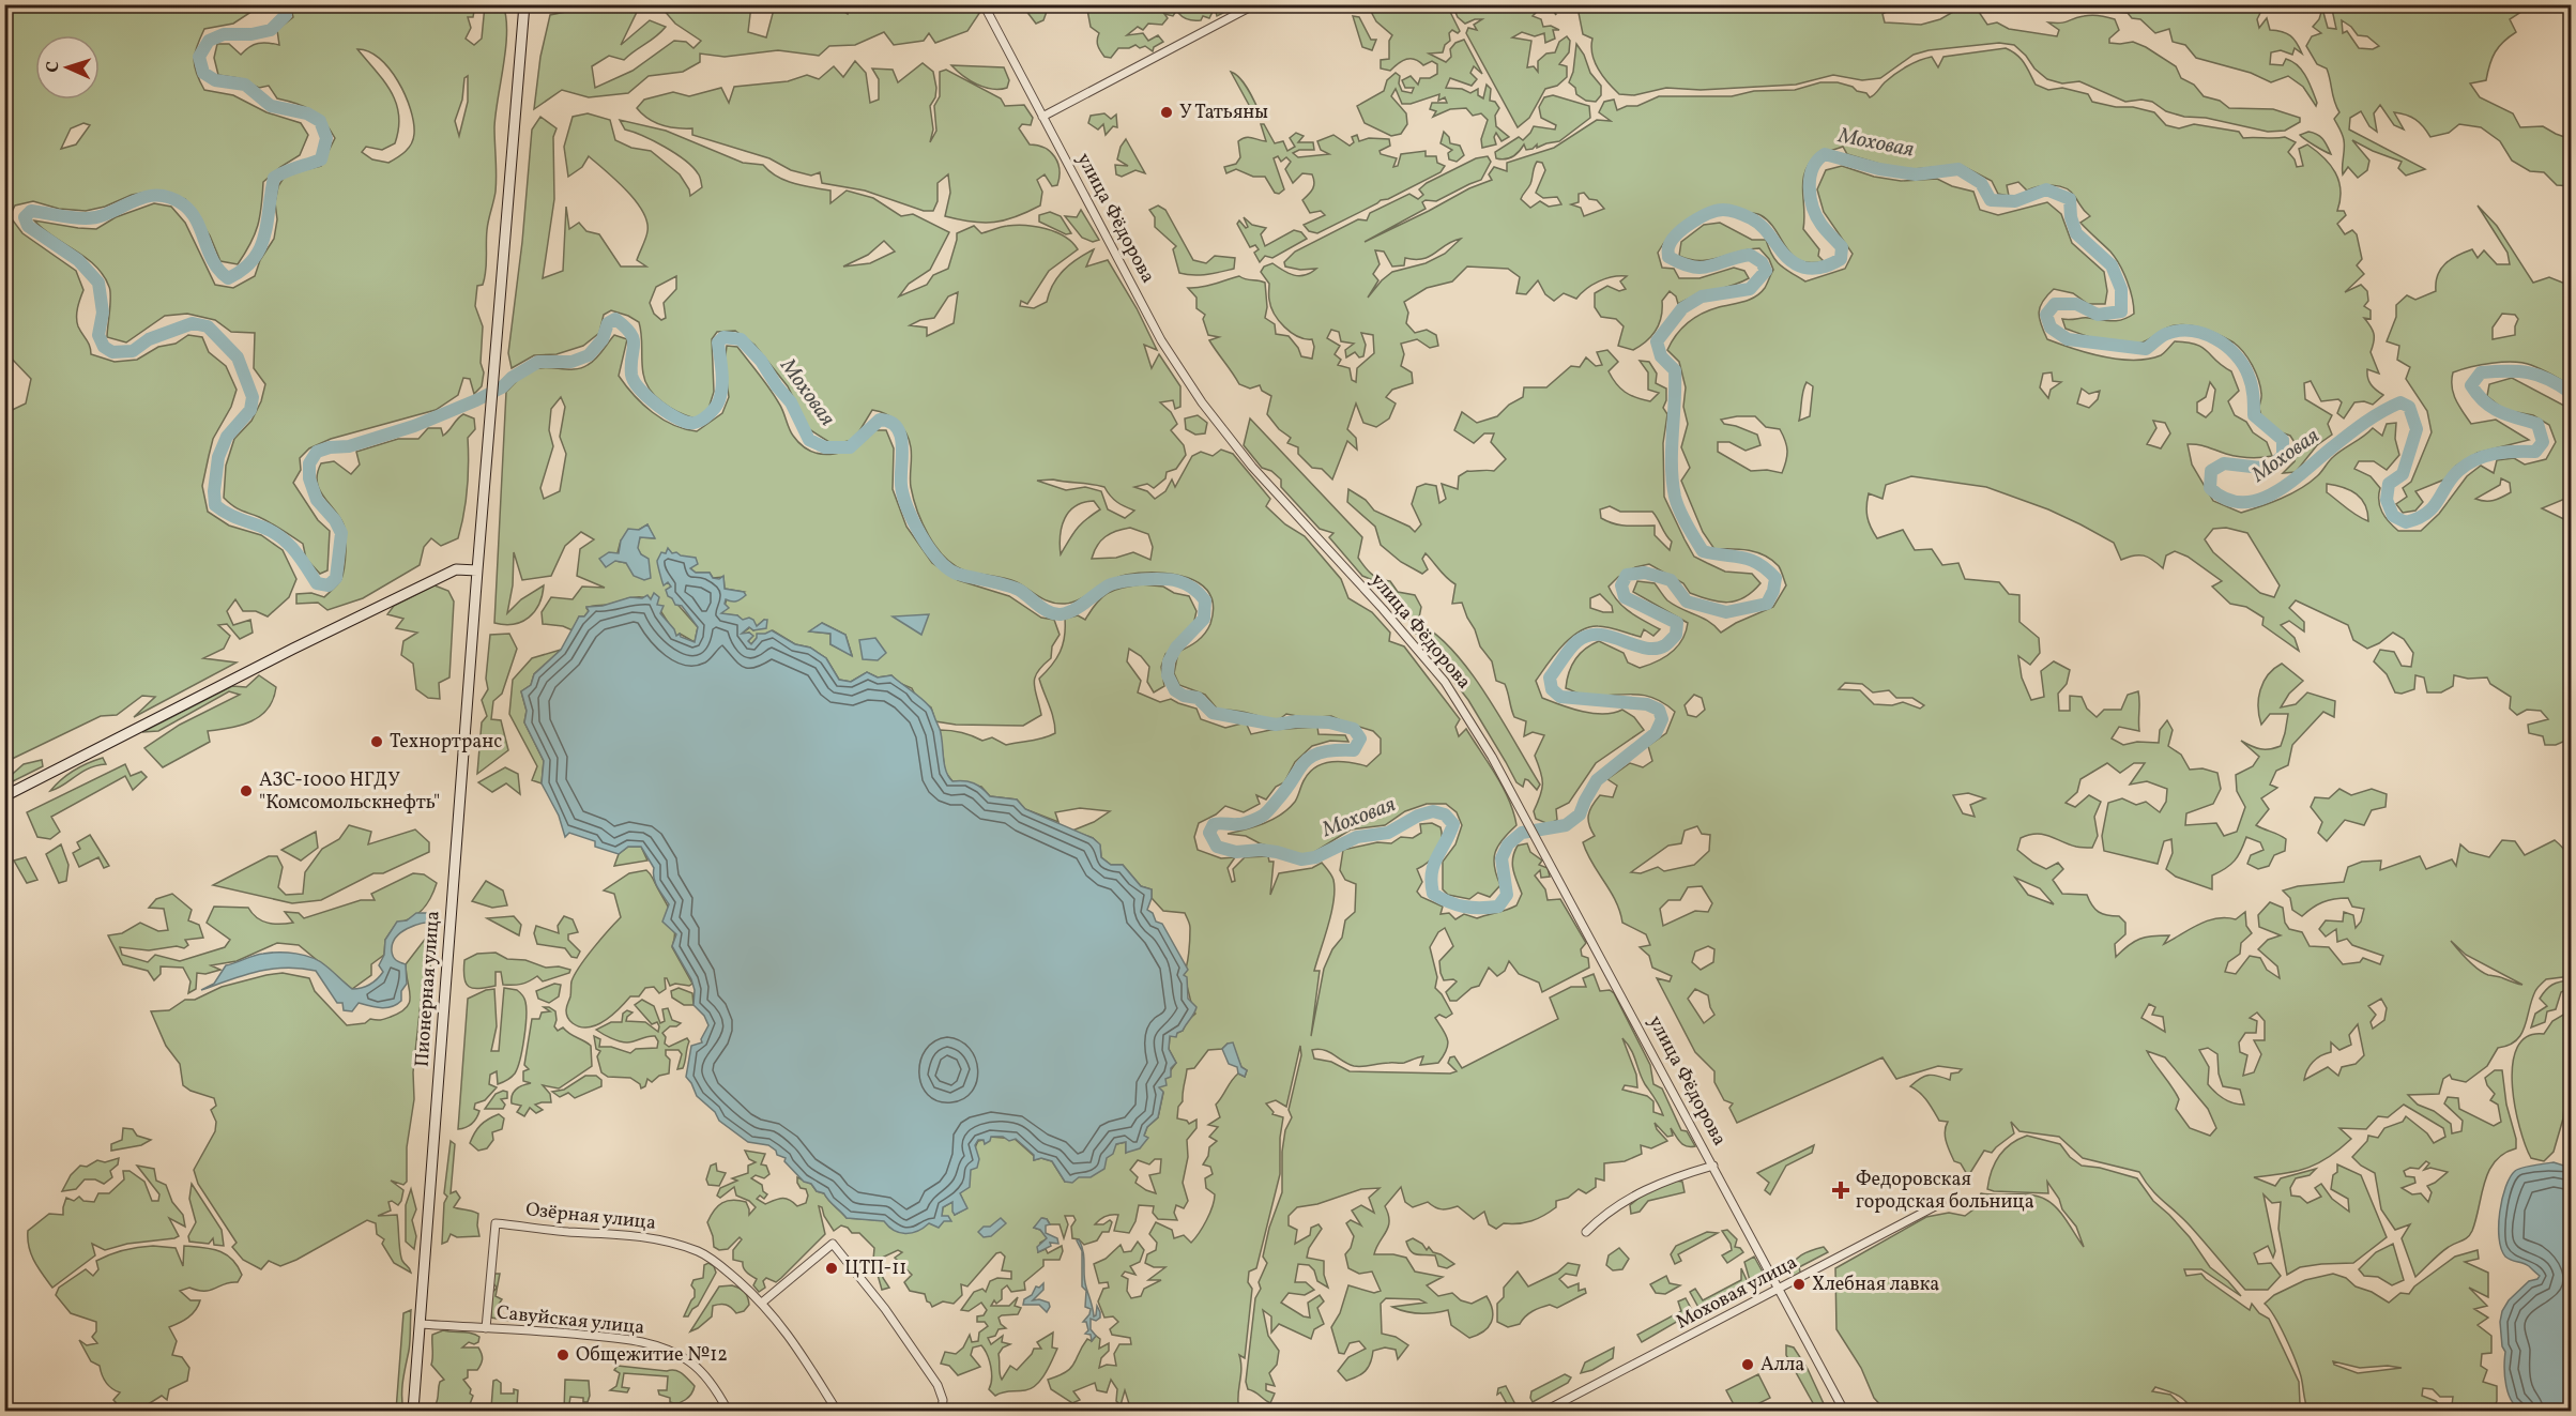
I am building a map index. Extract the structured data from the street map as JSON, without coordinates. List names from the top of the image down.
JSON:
{
  "streets": {
    "main road": ["Пионерная улица"],
    "street": [
      "улица Фёдорова",
      "Озёрная улица",
      "Моховая улица",
      "Савуйская улица"
    ]
  },
  "crossings": [
    ["улица Фёдорова", "Моховая улица"],
    ["Пионерная улица", "Савуйская улица"],
    ["Озёрная улица", "Савуйская улица"]
  ],
  "water": ["Моховая"],
  "places": {
    "other": [
      "У Татьяны",
      "Технортранс",
      "АЗС-1000 НГДУ \"Комсомольскнефть\"",
      "ЦТП-11",
      "Хлебная лавка",
      "Общежитие №12",
      "Алла"
    ],
    "health": ["Федоровская городская больница"]
  },
  "north": "left"
}
